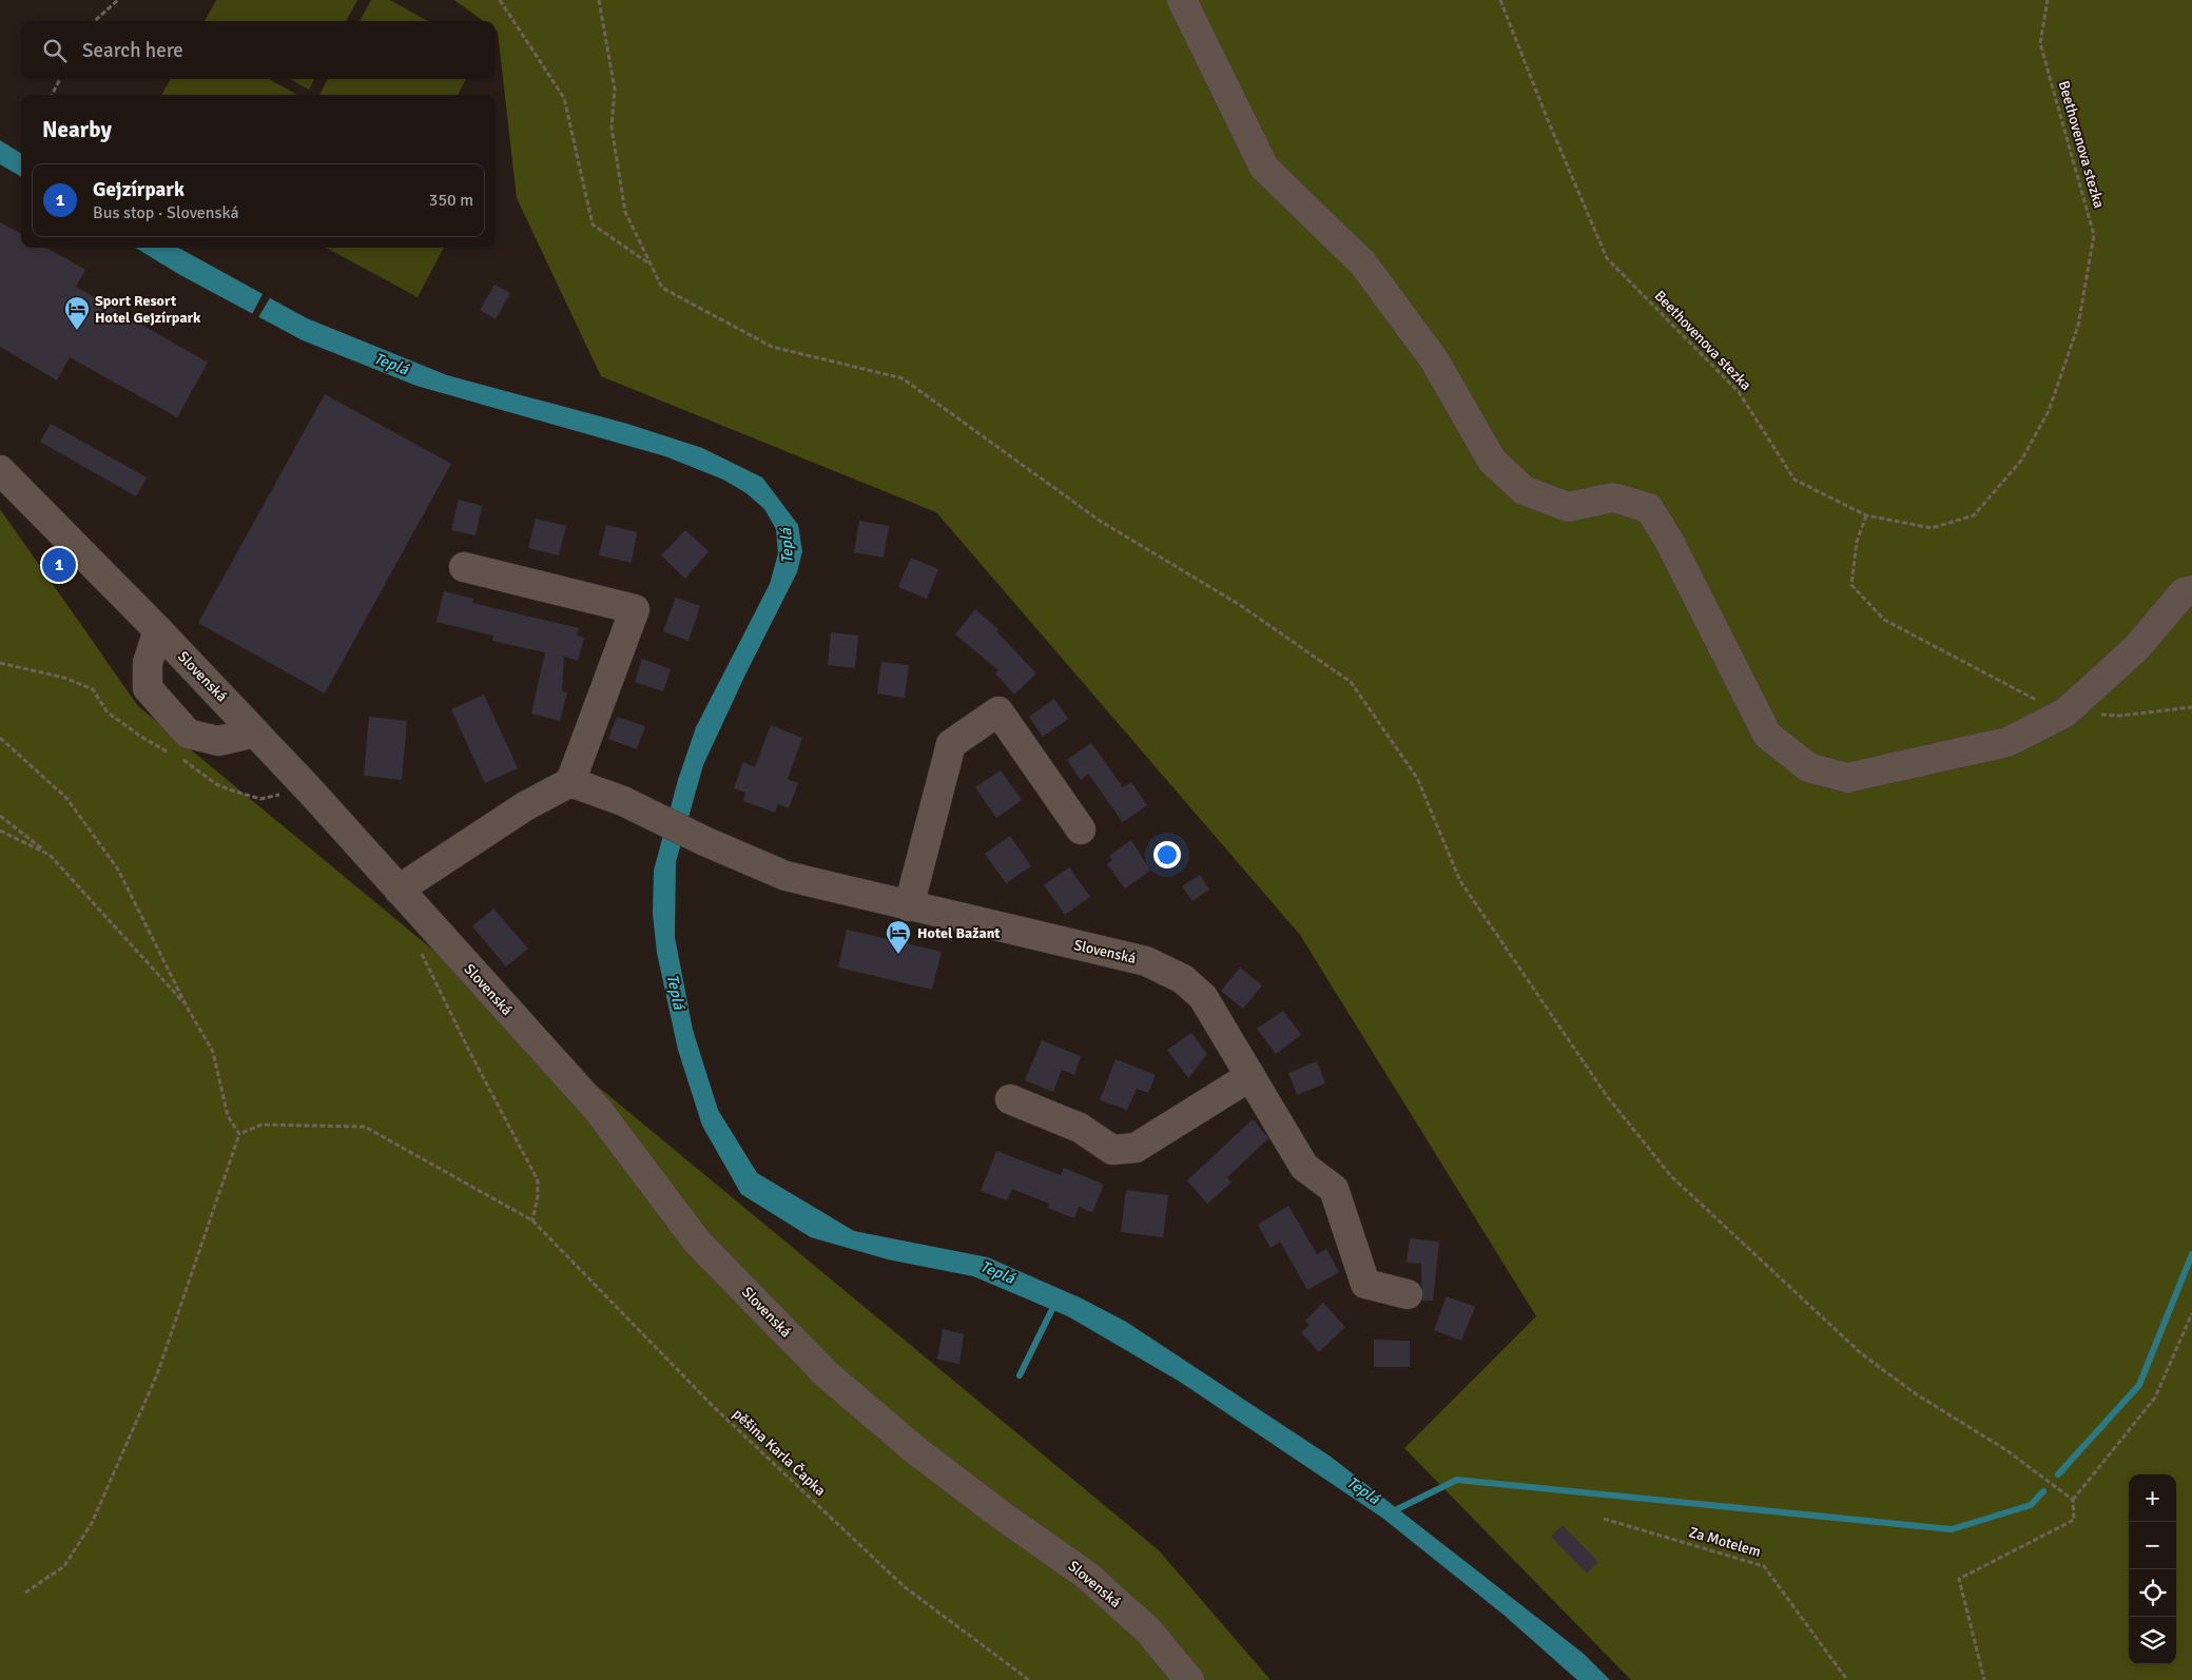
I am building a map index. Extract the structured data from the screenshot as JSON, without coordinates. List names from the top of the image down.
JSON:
{
  "streets": {
    "street": ["Slovenská"],
    "path": ["Beethovenova stezka", "pěšina Karla Čapka", "Za Motelem"]
  },
  "water": ["Teplá"],
  "places": {
    "hotel": ["Sport Resort Hotel Gejzírpark", "Hotel Bažant"]
  },
  "page": {
    "search": "Search here",
    "heading": "Nearby",
    "list": [
      {
        "mark": "1",
        "name": "Gejzírpark",
        "note": "Bus stop · Slovenská",
        "value": "350 m"
      }
    ],
    "pins": "1",
    "map_buttons": ["+", "−"]
  }
}
